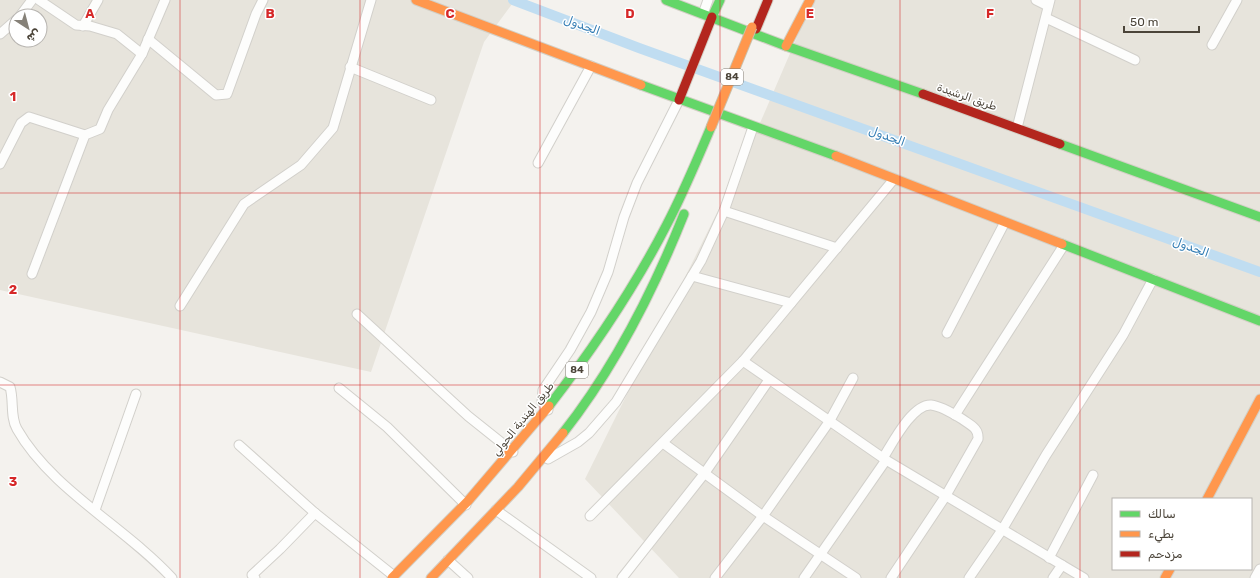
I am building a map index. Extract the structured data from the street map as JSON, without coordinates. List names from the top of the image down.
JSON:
{
  "streets": {
    "main road": ["84", "طريق الرشيدة", "طريق الهندية الحولي"]
  },
  "crossings": [
    ["84", "طريق الهندية الحولي"]
  ],
  "water": ["الجدول"],
  "legend": ["سالك", "بطيء", "مزدحم"],
  "scale_bar": "50 m",
  "north": "bottom right",
  "grid": {
    "columns": [
      "A",
      "B",
      "C",
      "D",
      "E",
      "F"
    ],
    "rows": ["1", "2", "3"]
  }
}
